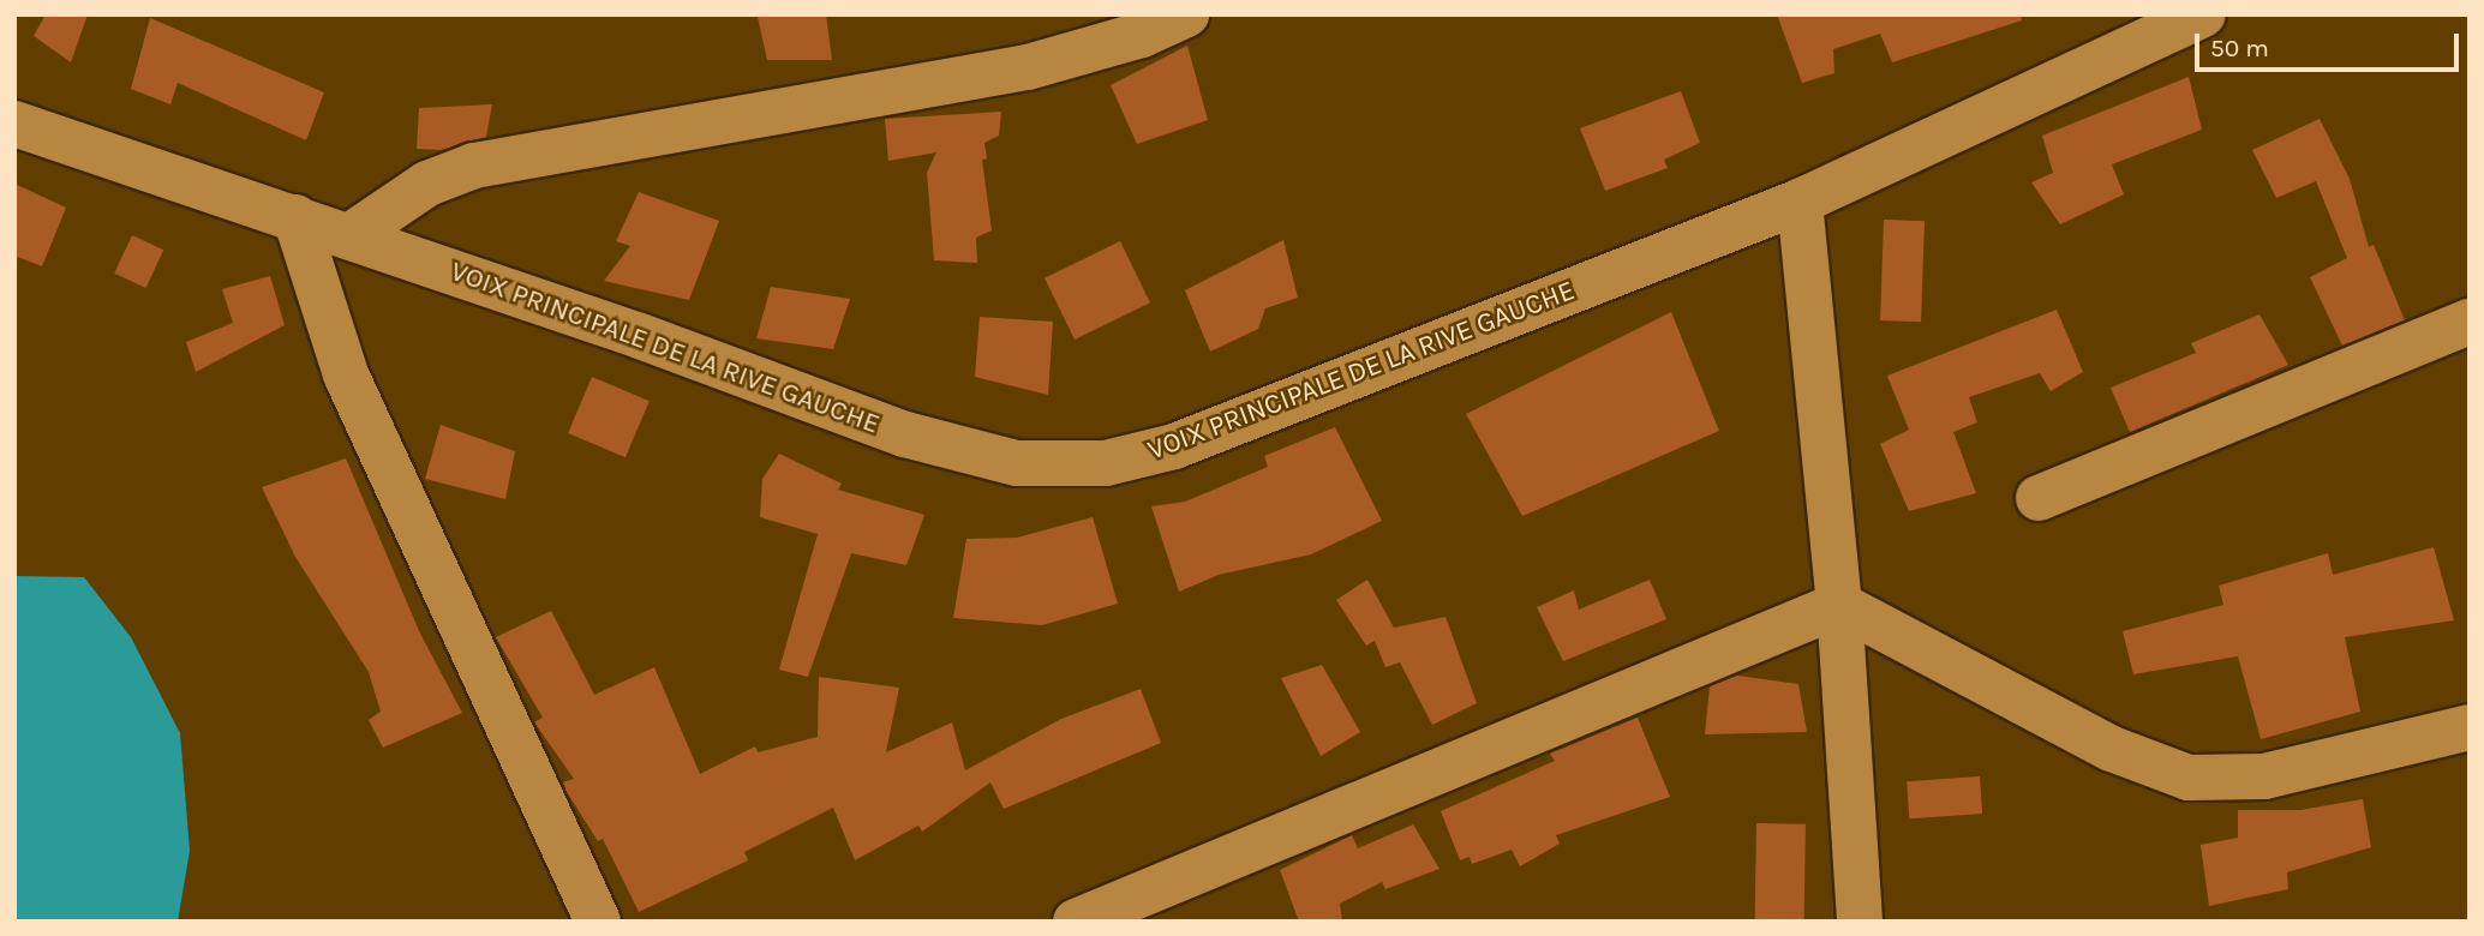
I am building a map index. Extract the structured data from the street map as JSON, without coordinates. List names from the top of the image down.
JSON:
{
  "streets": {
    "street": ["VOIX PRINCIPALE DE LA RIVE GAUCHE"]
  },
  "scale_bar": "50 m"
}
